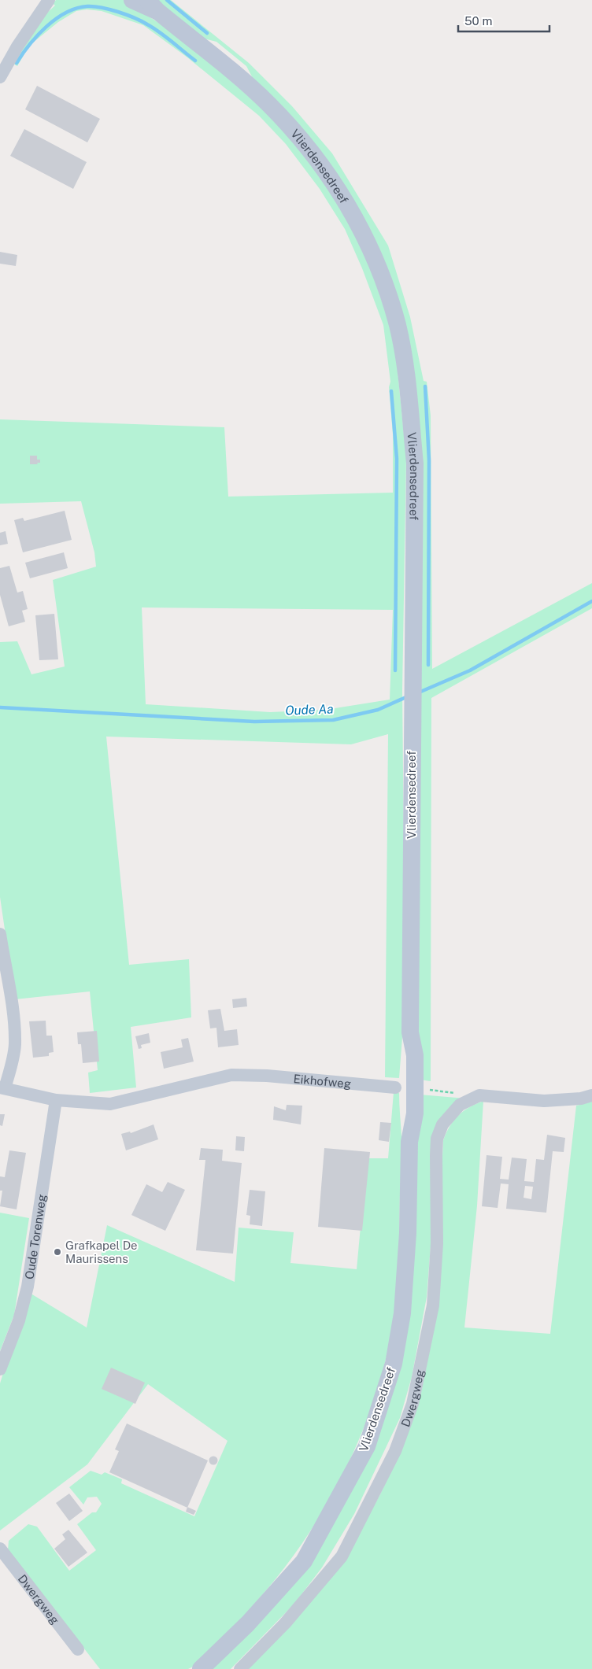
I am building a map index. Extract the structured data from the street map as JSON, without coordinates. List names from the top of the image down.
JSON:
{
  "streets": {
    "main road": ["Vlierdensedreef"],
    "street": ["Eikhofweg", "Oude Torenweg", "Dwergweg"]
  },
  "crossings": [
    ["Eikhofweg", "Oude Torenweg"]
  ],
  "water": ["Oude Aa"],
  "places": ["Grafkapel De Maurissens"],
  "scale_bar": "50 m"
}
